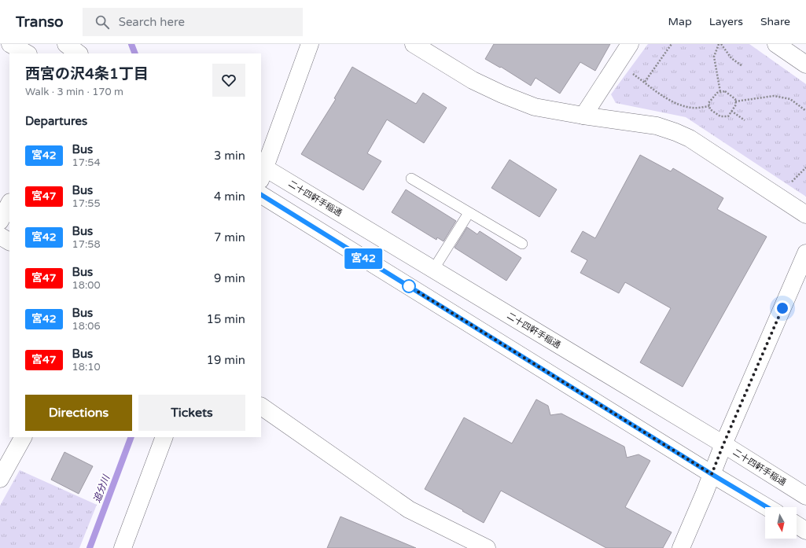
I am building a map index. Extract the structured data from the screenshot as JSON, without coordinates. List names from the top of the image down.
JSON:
{
  "streets": {
    "street": ["二十四軒手稲通"]
  },
  "water": ["追分川"],
  "lines": ["bus line 宮42"],
  "north": "bottom",
  "page": {
    "header": "Transo",
    "search": "Search here",
    "nav": ["Map", "Layers", "Share"],
    "on_map": "宮42",
    "heading": [
      ["西宮の沢4条1丁目", "Walk · 3 min · 170 m"],
      "Departures"
    ],
    "list": [
      {
        "mark": "宮42",
        "name": "Bus",
        "note": "17:54",
        "value": "3 min"
      },
      {
        "mark": "宮47",
        "name": "Bus",
        "note": "17:55",
        "value": "4 min"
      },
      {
        "mark": "宮42",
        "name": "Bus",
        "note": "17:58",
        "value": "7 min"
      },
      {
        "mark": "宮47",
        "name": "Bus",
        "note": "18:00",
        "value": "9 min"
      },
      {
        "mark": "宮42",
        "name": "Bus",
        "note": "18:06",
        "value": "15 min"
      },
      {
        "mark": "宮47",
        "name": "Bus",
        "note": "18:10",
        "value": "19 min"
      }
    ],
    "buttons": ["Directions", "Tickets"]
  }
}
